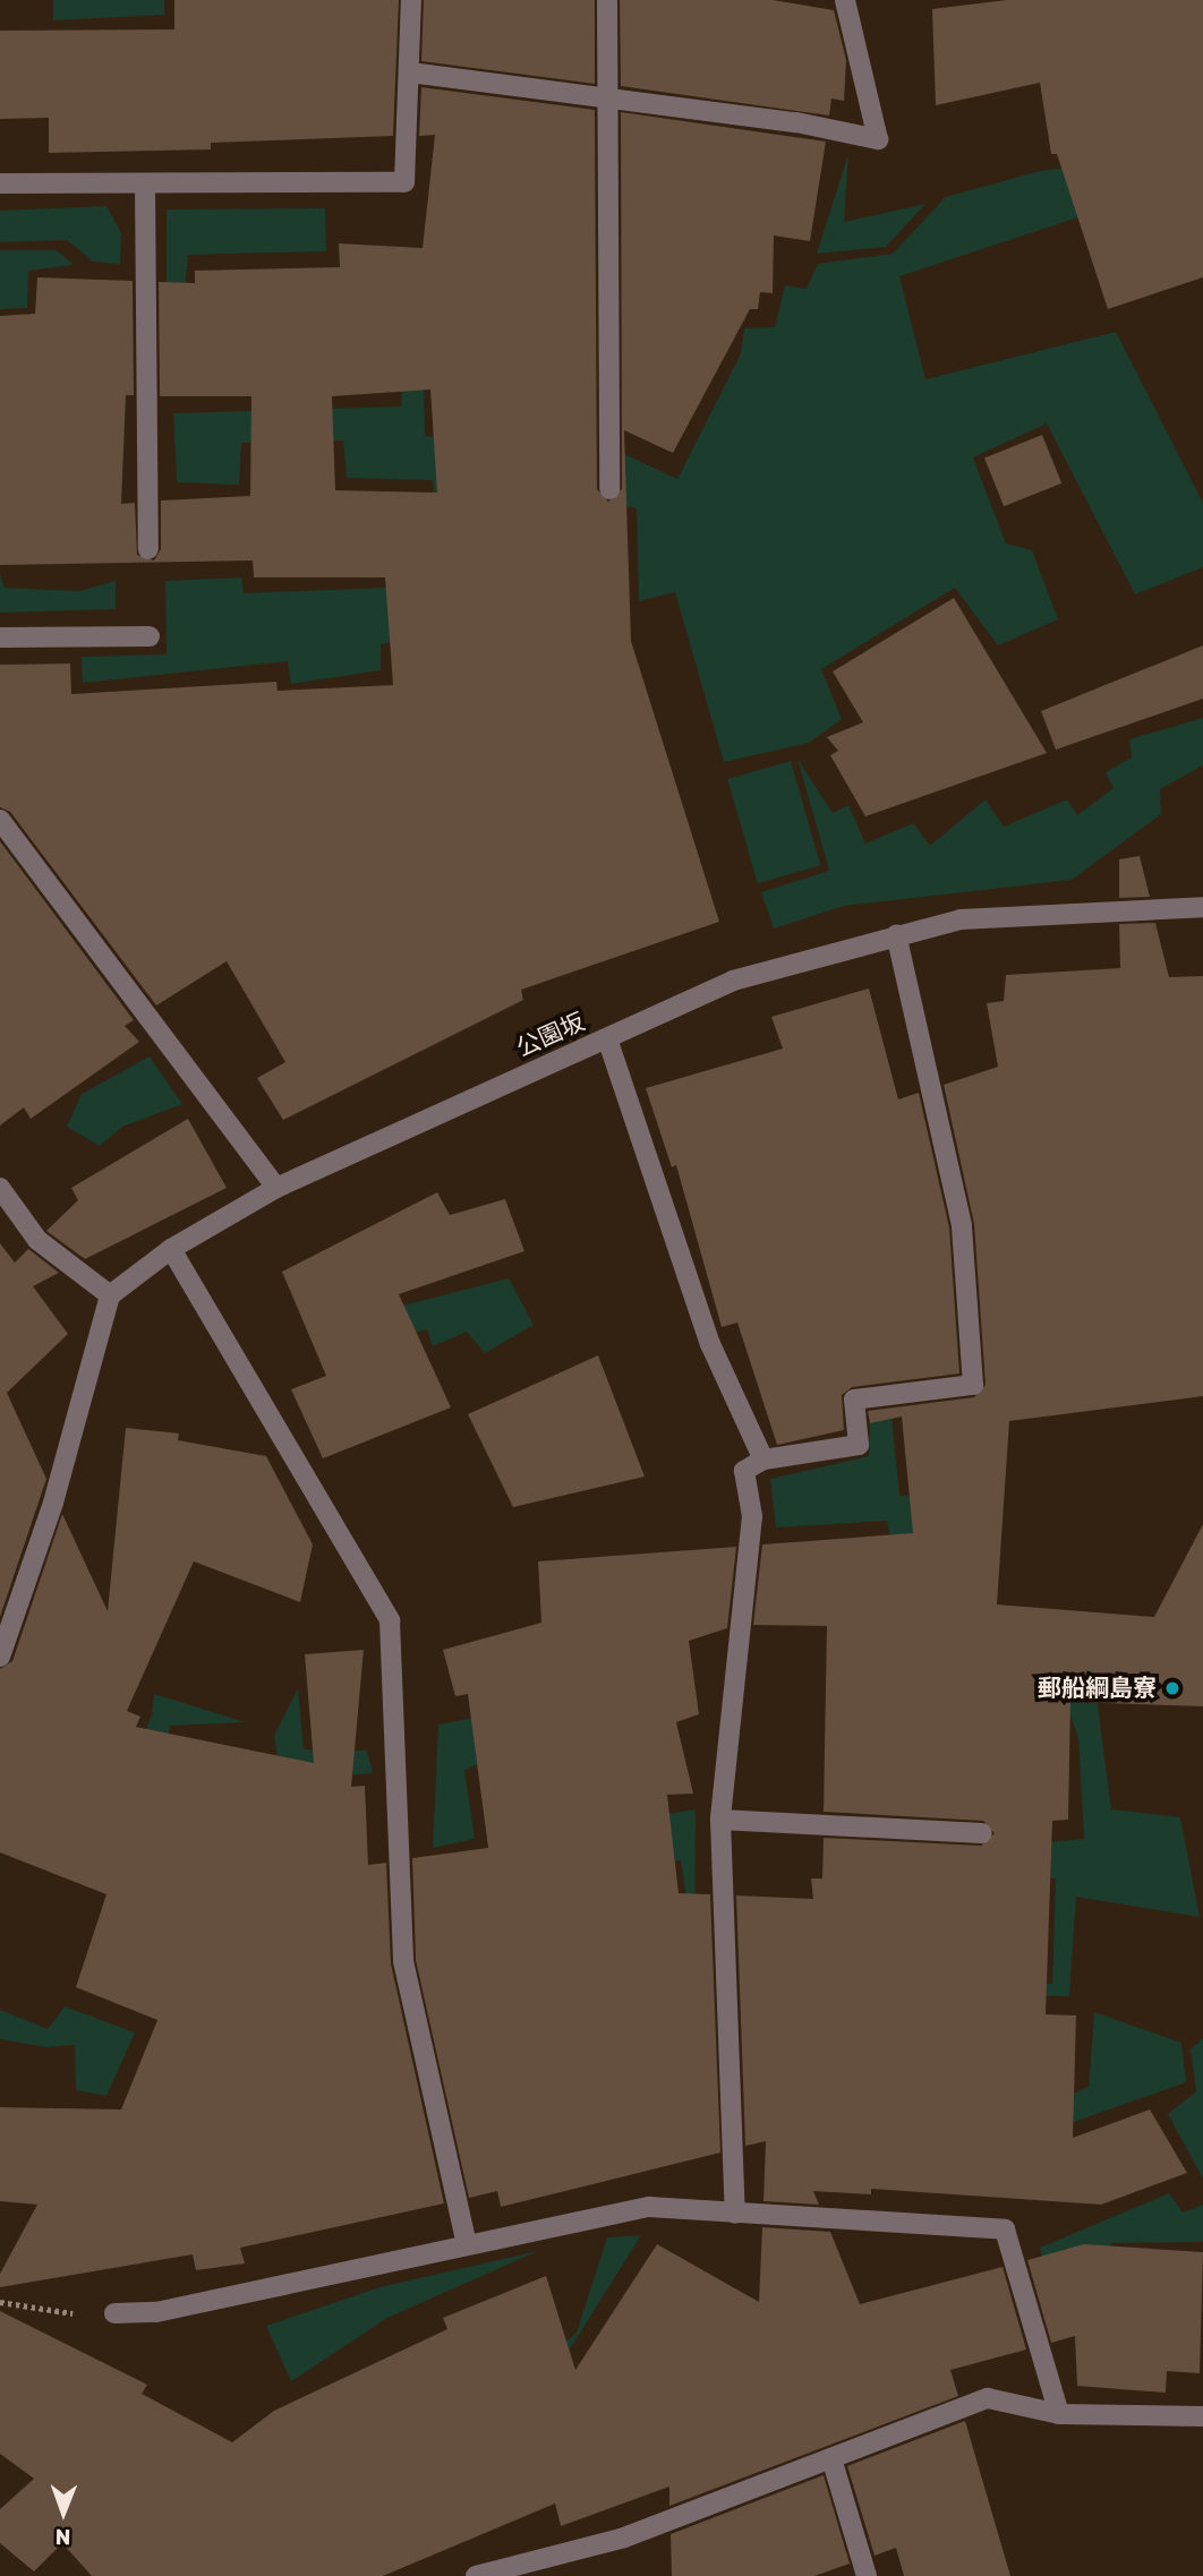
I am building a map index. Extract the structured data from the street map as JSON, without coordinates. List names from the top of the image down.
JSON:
{
  "streets": {
    "street": ["公園坂"]
  },
  "places": ["郵船綱島寮"],
  "north": "bottom"
}
